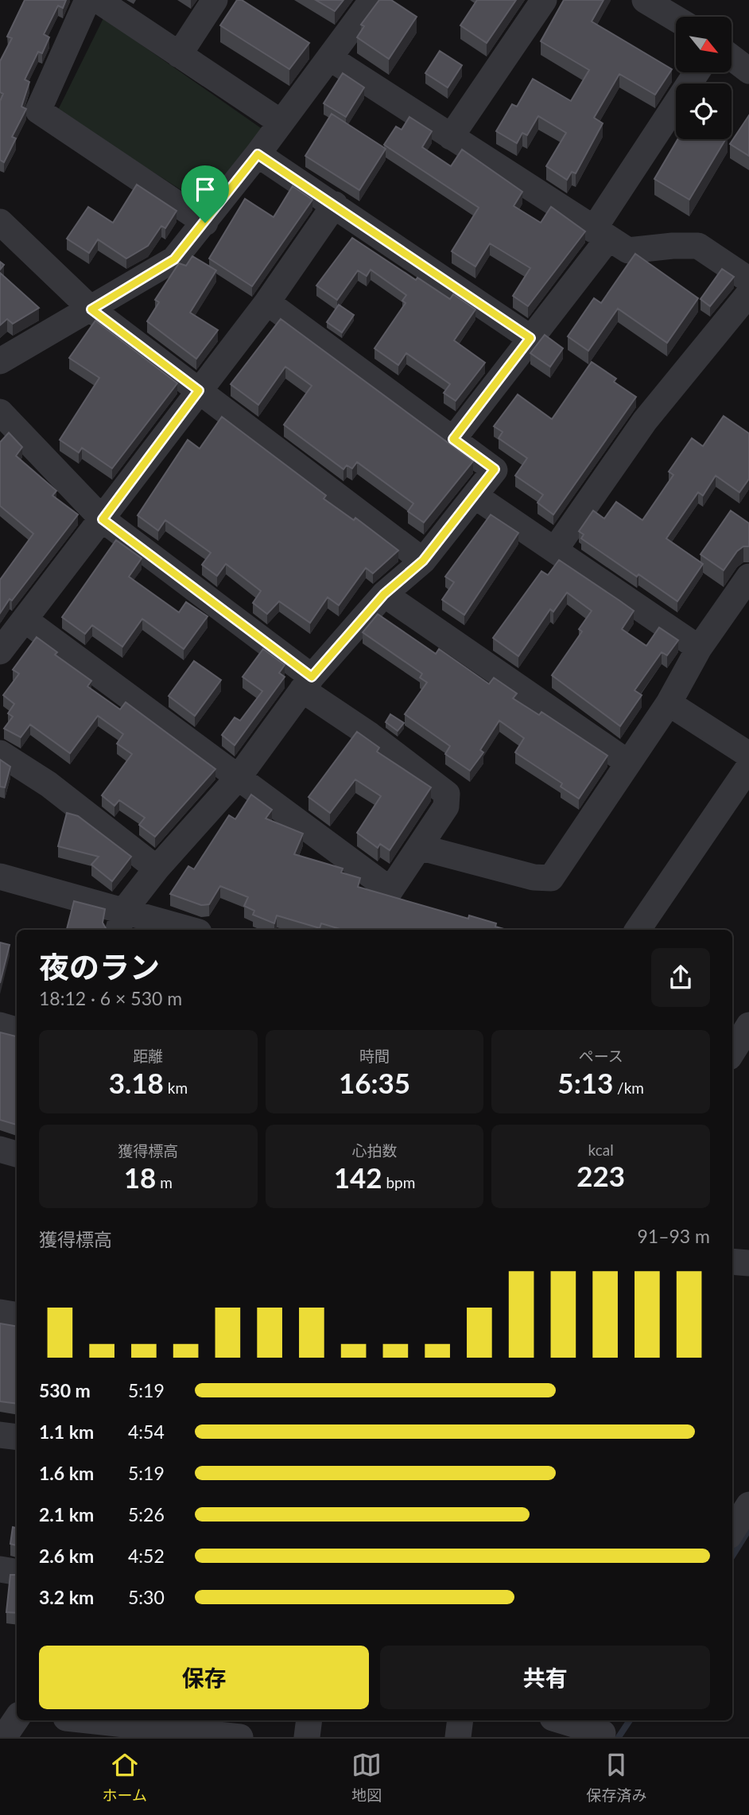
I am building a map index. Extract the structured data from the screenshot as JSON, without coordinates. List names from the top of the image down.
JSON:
{
  "north": "bottom right",
  "page": {
    "heading": ["夜のラン", "18:12 · 6 × 530 m"],
    "stats": [
      ["距離", "3.18 km"],
      ["時間", "16:35"],
      ["ペース", "5:13 /km"],
      ["獲得標高", "18 m"],
      ["心拍数", "142 bpm"],
      ["kcal", "223"]
    ],
    "chart": ["獲得標高", "91–93 m"],
    "list": [
      {
        "name": "530 m",
        "note": "5:19"
      },
      {
        "name": "1.1 km",
        "note": "4:54"
      },
      {
        "name": "1.6 km",
        "note": "5:19"
      },
      {
        "name": "2.1 km",
        "note": "5:26"
      },
      {
        "name": "2.6 km",
        "note": "4:52"
      },
      {
        "name": "3.2 km",
        "note": "5:30"
      }
    ],
    "buttons": ["保存", "共有"],
    "tabs": ["ホーム", "地図", "保存済み"]
  }
}
